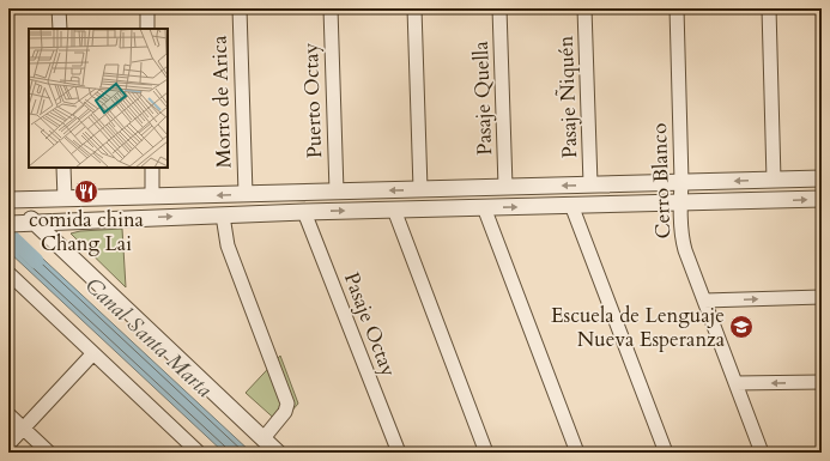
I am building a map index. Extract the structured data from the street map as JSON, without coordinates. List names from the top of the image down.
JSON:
{
  "streets": {
    "street": [
      "Pasaje Ñiquén",
      "Pasaje Quella",
      "Puerto Octay",
      "Morro de Arica",
      "Cerro Blanco",
      "Pasaje Octay"
    ]
  },
  "water": ["Canal Santa Marta"],
  "places": {
    "restaurant": ["comida china Chang Lai"],
    "school or university": ["Escuela de Lenguaje Nueva Esperanza"]
  }
}
